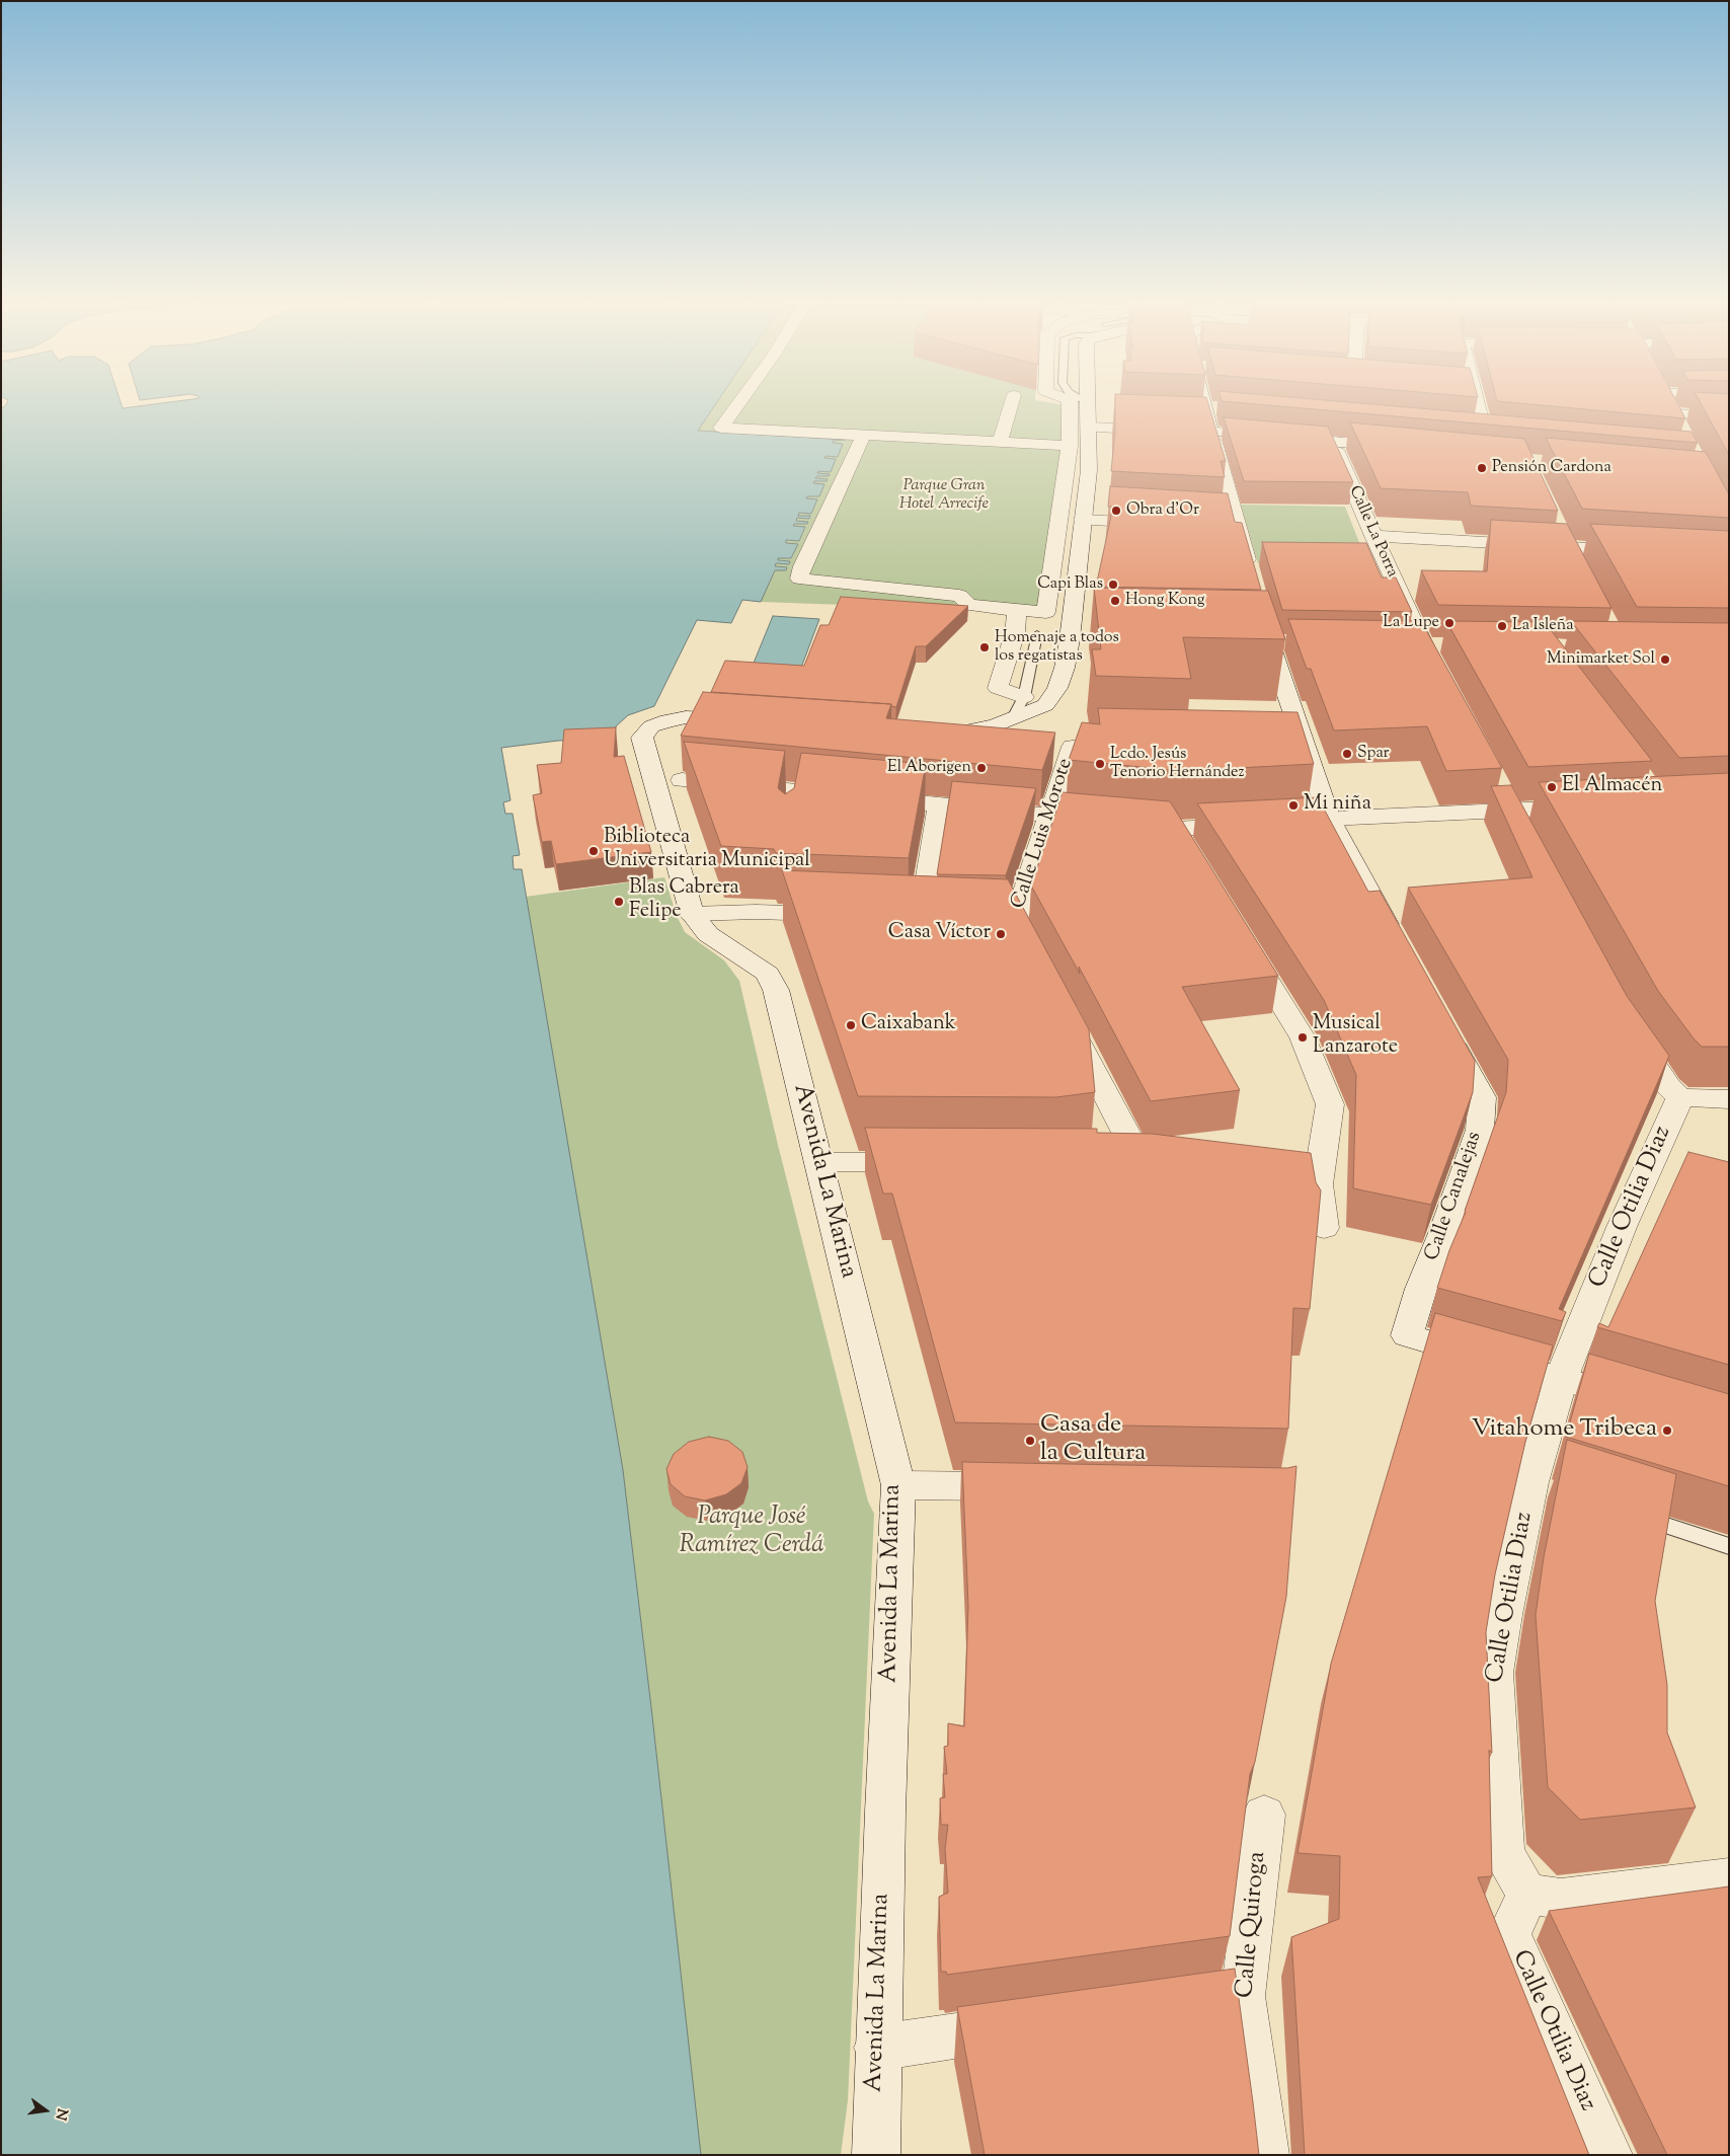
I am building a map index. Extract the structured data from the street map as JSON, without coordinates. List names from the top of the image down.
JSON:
{
  "streets": {
    "street": [
      "Calle La Porra",
      "Calle Luis Morote",
      "Avenida La Marina",
      "Calle Canalejas",
      "Calle Otilia Diaz",
      "Calle Quiroga"
    ]
  },
  "crossings": [
    ["Calle Canalejas", "Calle Otilia Diaz"]
  ],
  "parks": ["Parque Gran Hotel Arrecife", "Parque José Ramírez Cerdá"],
  "places": [
    "Pensión Cardona",
    "Obra d'Or",
    "Capi Blas",
    "Hong Kong",
    "La Lupe",
    "La Isleña",
    "Homenaje a todos los regatistas",
    "Minimarket Sol",
    "Spar",
    "Lcdo. Jesús Tenorio Hernández",
    "El Aborigen",
    "El Almacén",
    "Mi niña",
    "Biblioteca Universitaria Municipal",
    "Blas Cabrera Felipe",
    "Casa Víctor",
    "Caixabank",
    "Musical Lanzarote",
    "Vitahome Tribeca",
    "Casa de la Cultura"
  ],
  "north": "right"
}
